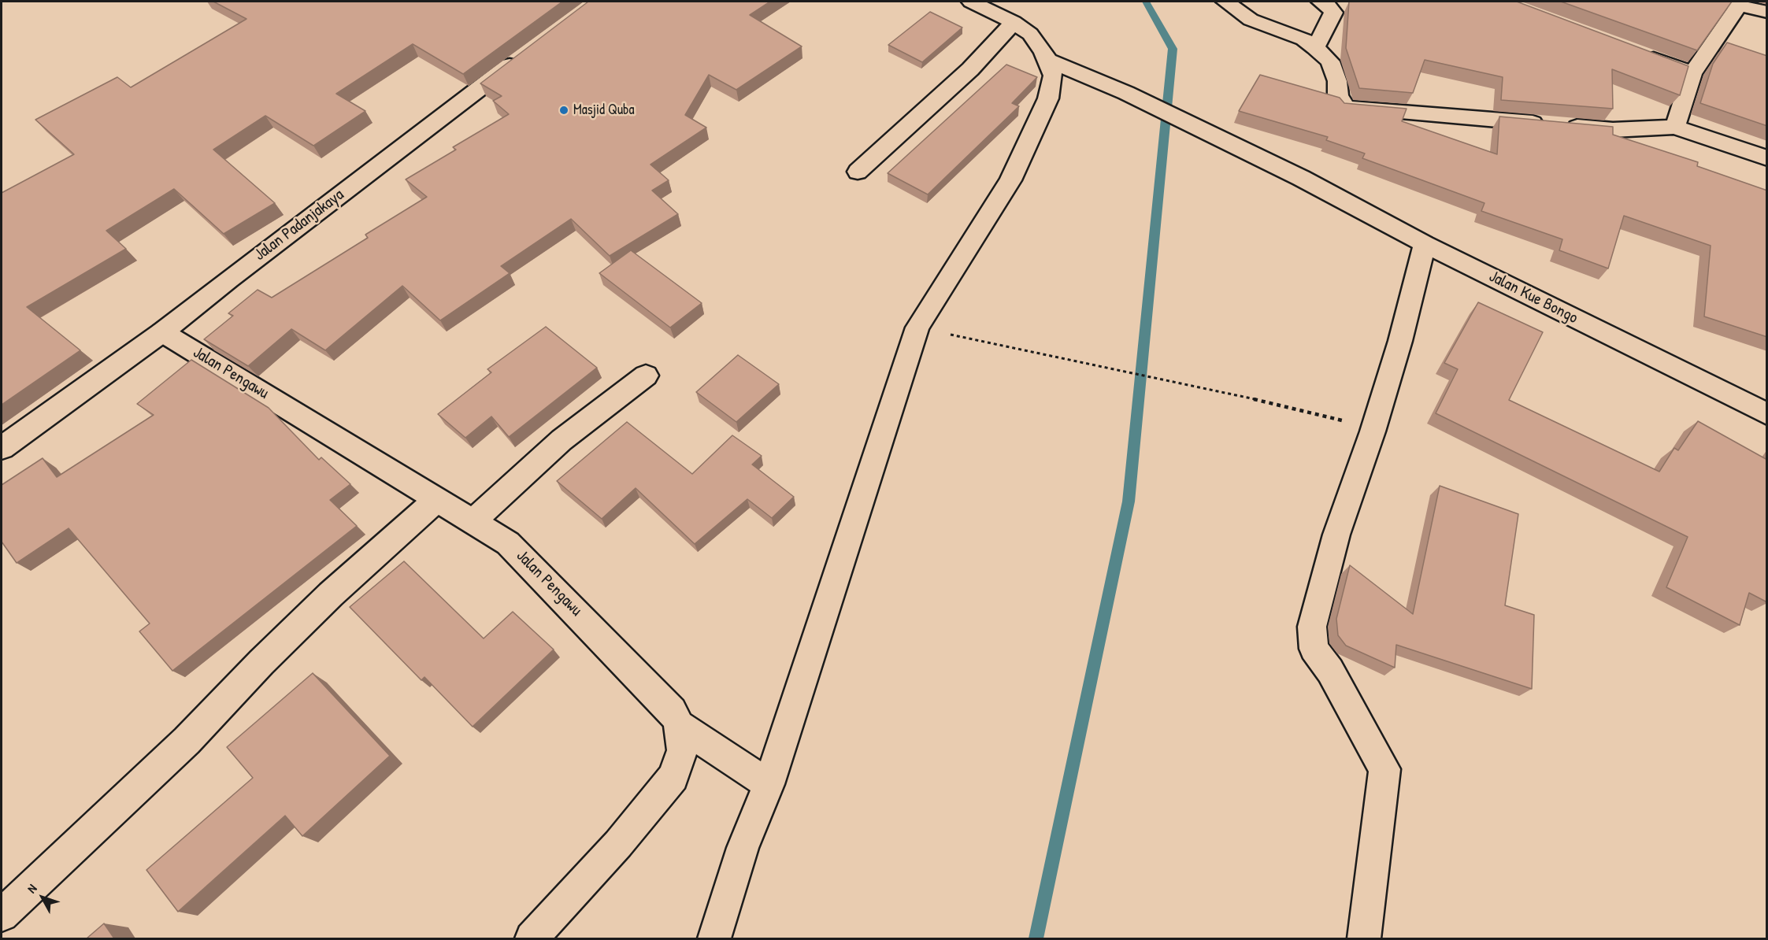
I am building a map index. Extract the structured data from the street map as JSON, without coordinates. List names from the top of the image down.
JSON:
{
  "streets": {
    "street": ["Jalan Padanjakaya", "Jalan Kue Bongo", "Jalan Pengawu"]
  },
  "crossings": [
    ["Jalan Padanjakaya", "Jalan Pengawu"]
  ],
  "places": ["Masjid Quba"],
  "north": "top left"
}
